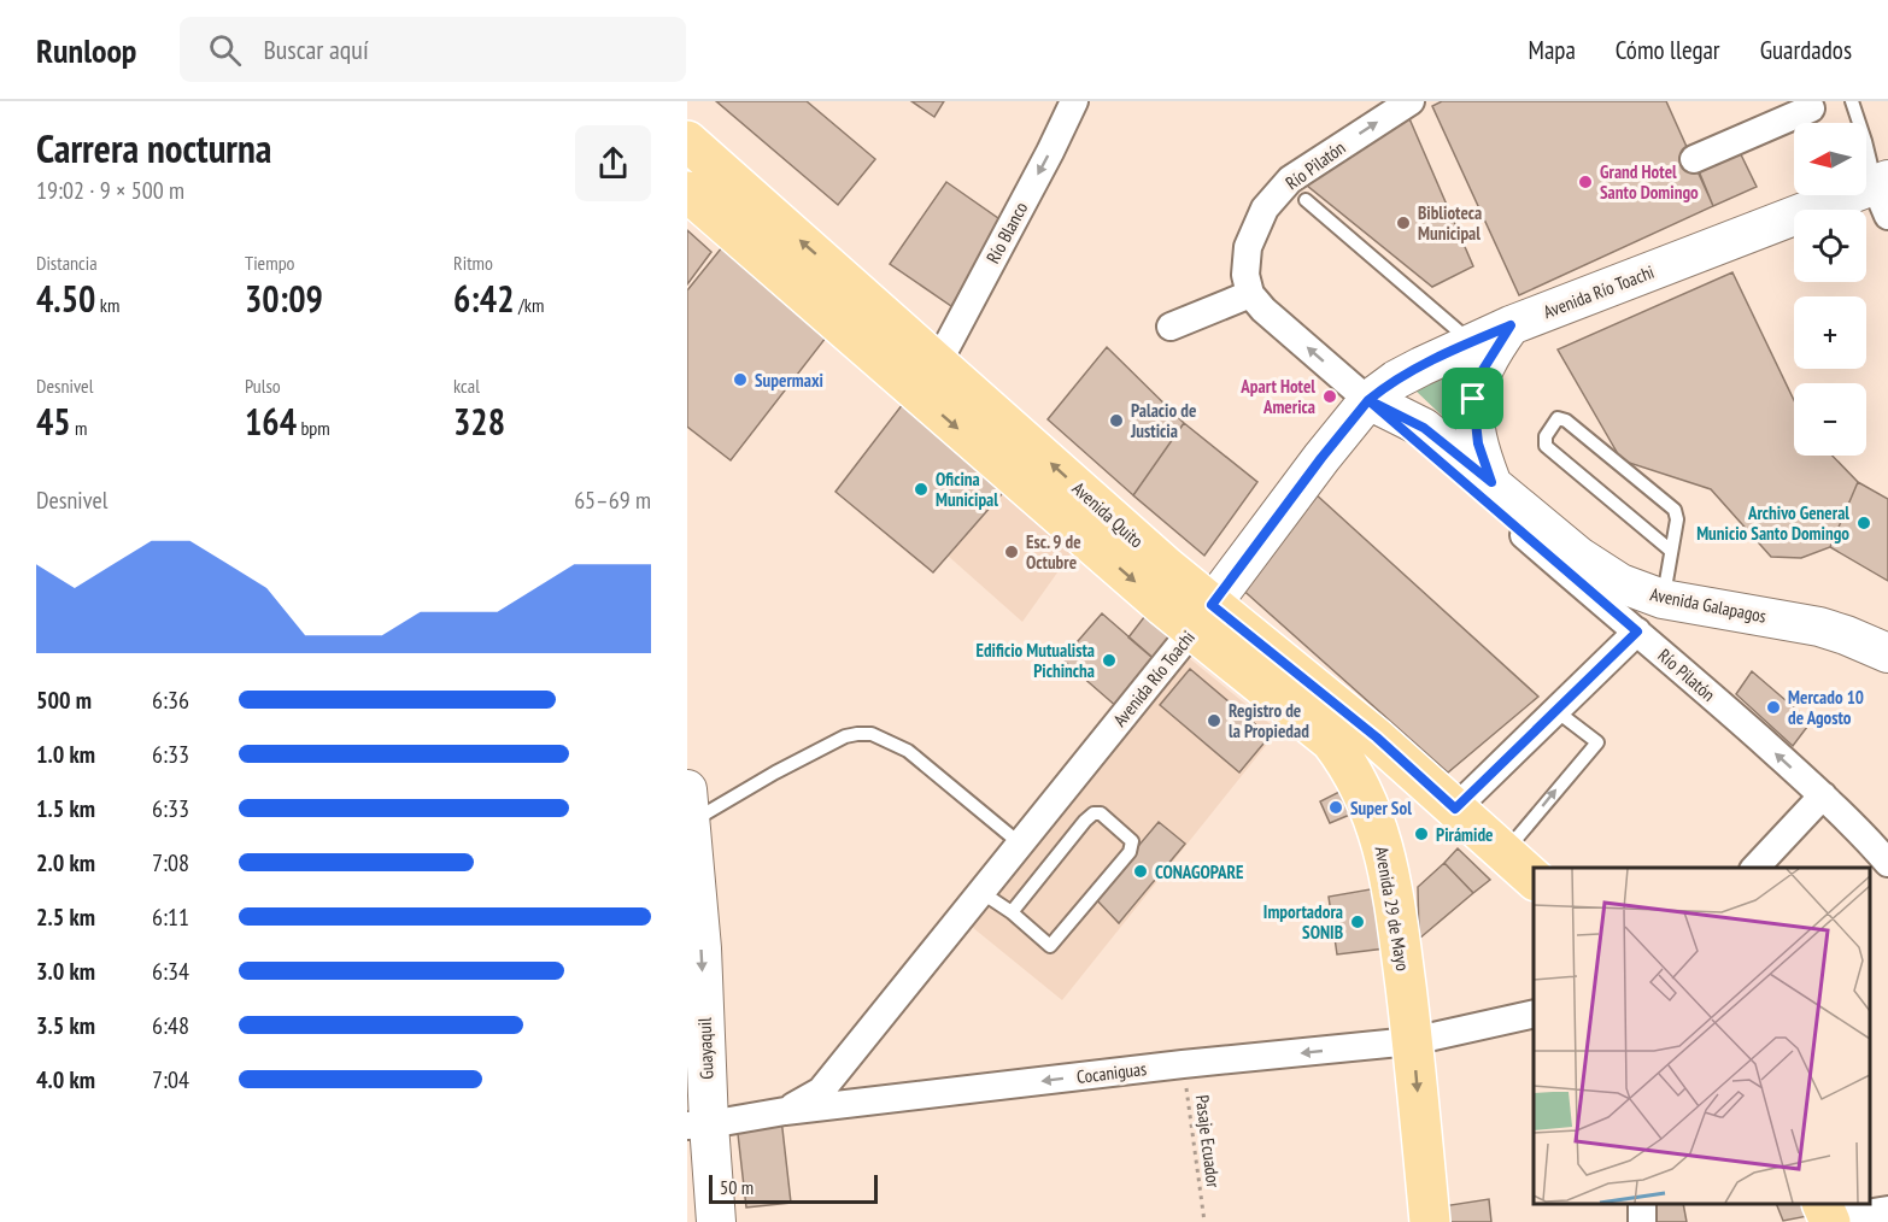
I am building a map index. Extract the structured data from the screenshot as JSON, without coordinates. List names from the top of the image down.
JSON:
{
  "streets": {
    "main road": ["Avenida Quito", "Avenida 29 de Mayo"],
    "street": [
      "Río Pilatón",
      "Río Blanco",
      "Avenida Río Toachi",
      "Avenida Galapagos",
      "Guayaquil",
      "Cocaniguas"
    ],
    "path": ["Pasaje Ecuador"]
  },
  "crossings": [
    ["Río Pilatón", "Avenida Río Toachi"],
    ["Río Pilatón", "Avenida Galapagos"],
    ["Río Blanco", "Avenida Quito"],
    ["Avenida Río Toachi", "Avenida Quito"],
    ["Avenida Río Toachi", "Avenida Galapagos"],
    ["Avenida Río Toachi", "Avenida 29 de Mayo"],
    ["Avenida Río Toachi", "Cocaniguas"],
    ["Avenida Quito", "Avenida 29 de Mayo"],
    ["Avenida 29 de Mayo", "Cocaniguas"],
    ["Guayaquil", "Cocaniguas"],
    ["Cocaniguas", "Pasaje Ecuador"]
  ],
  "one_way": ["Río Blanco", "Guayaquil", "Cocaniguas"],
  "places": [
    "Grand Hotel Santo Domingo",
    "Biblioteca Municipal",
    "Supermaxi",
    "Apart Hotel America",
    "Palacio de Justicia",
    "Oficina Municipal",
    "Archivo General Municio Santo Domingo",
    "Esc. 9 de Octubre",
    "Edificio Mutualista Pichincha",
    "Mercado 10 de Agosto",
    "Registro de la Propiedad",
    "Super Sol",
    "Pirámide",
    "CONAGOPARE",
    "Importadora SONIB"
  ],
  "scale_bar": "50 m",
  "north": "left",
  "page": {
    "header": "Runloop",
    "search": "Buscar aquí",
    "nav": ["Mapa", "Cómo llegar", "Guardados"],
    "heading": ["Carrera nocturna", "19:02 · 9 × 500 m"],
    "map_buttons": ["+", "−"],
    "stats": [
      ["Distancia", "4.50 km"],
      ["Tiempo", "30:09"],
      ["Ritmo", "6:42 /km"],
      ["Desnivel", "45 m"],
      ["Pulso", "164 bpm"],
      ["kcal", "328"]
    ],
    "chart": ["Desnivel", "65–69 m"],
    "list": [
      {
        "name": "500 m",
        "note": "6:36"
      },
      {
        "name": "1.0 km",
        "note": "6:33"
      },
      {
        "name": "1.5 km",
        "note": "6:33"
      },
      {
        "name": "2.0 km",
        "note": "7:08"
      },
      {
        "name": "2.5 km",
        "note": "6:11"
      },
      {
        "name": "3.0 km",
        "note": "6:34"
      },
      {
        "name": "3.5 km",
        "note": "6:48"
      },
      {
        "name": "4.0 km",
        "note": "7:04"
      }
    ],
    "scale": "50 m"
  }
}
